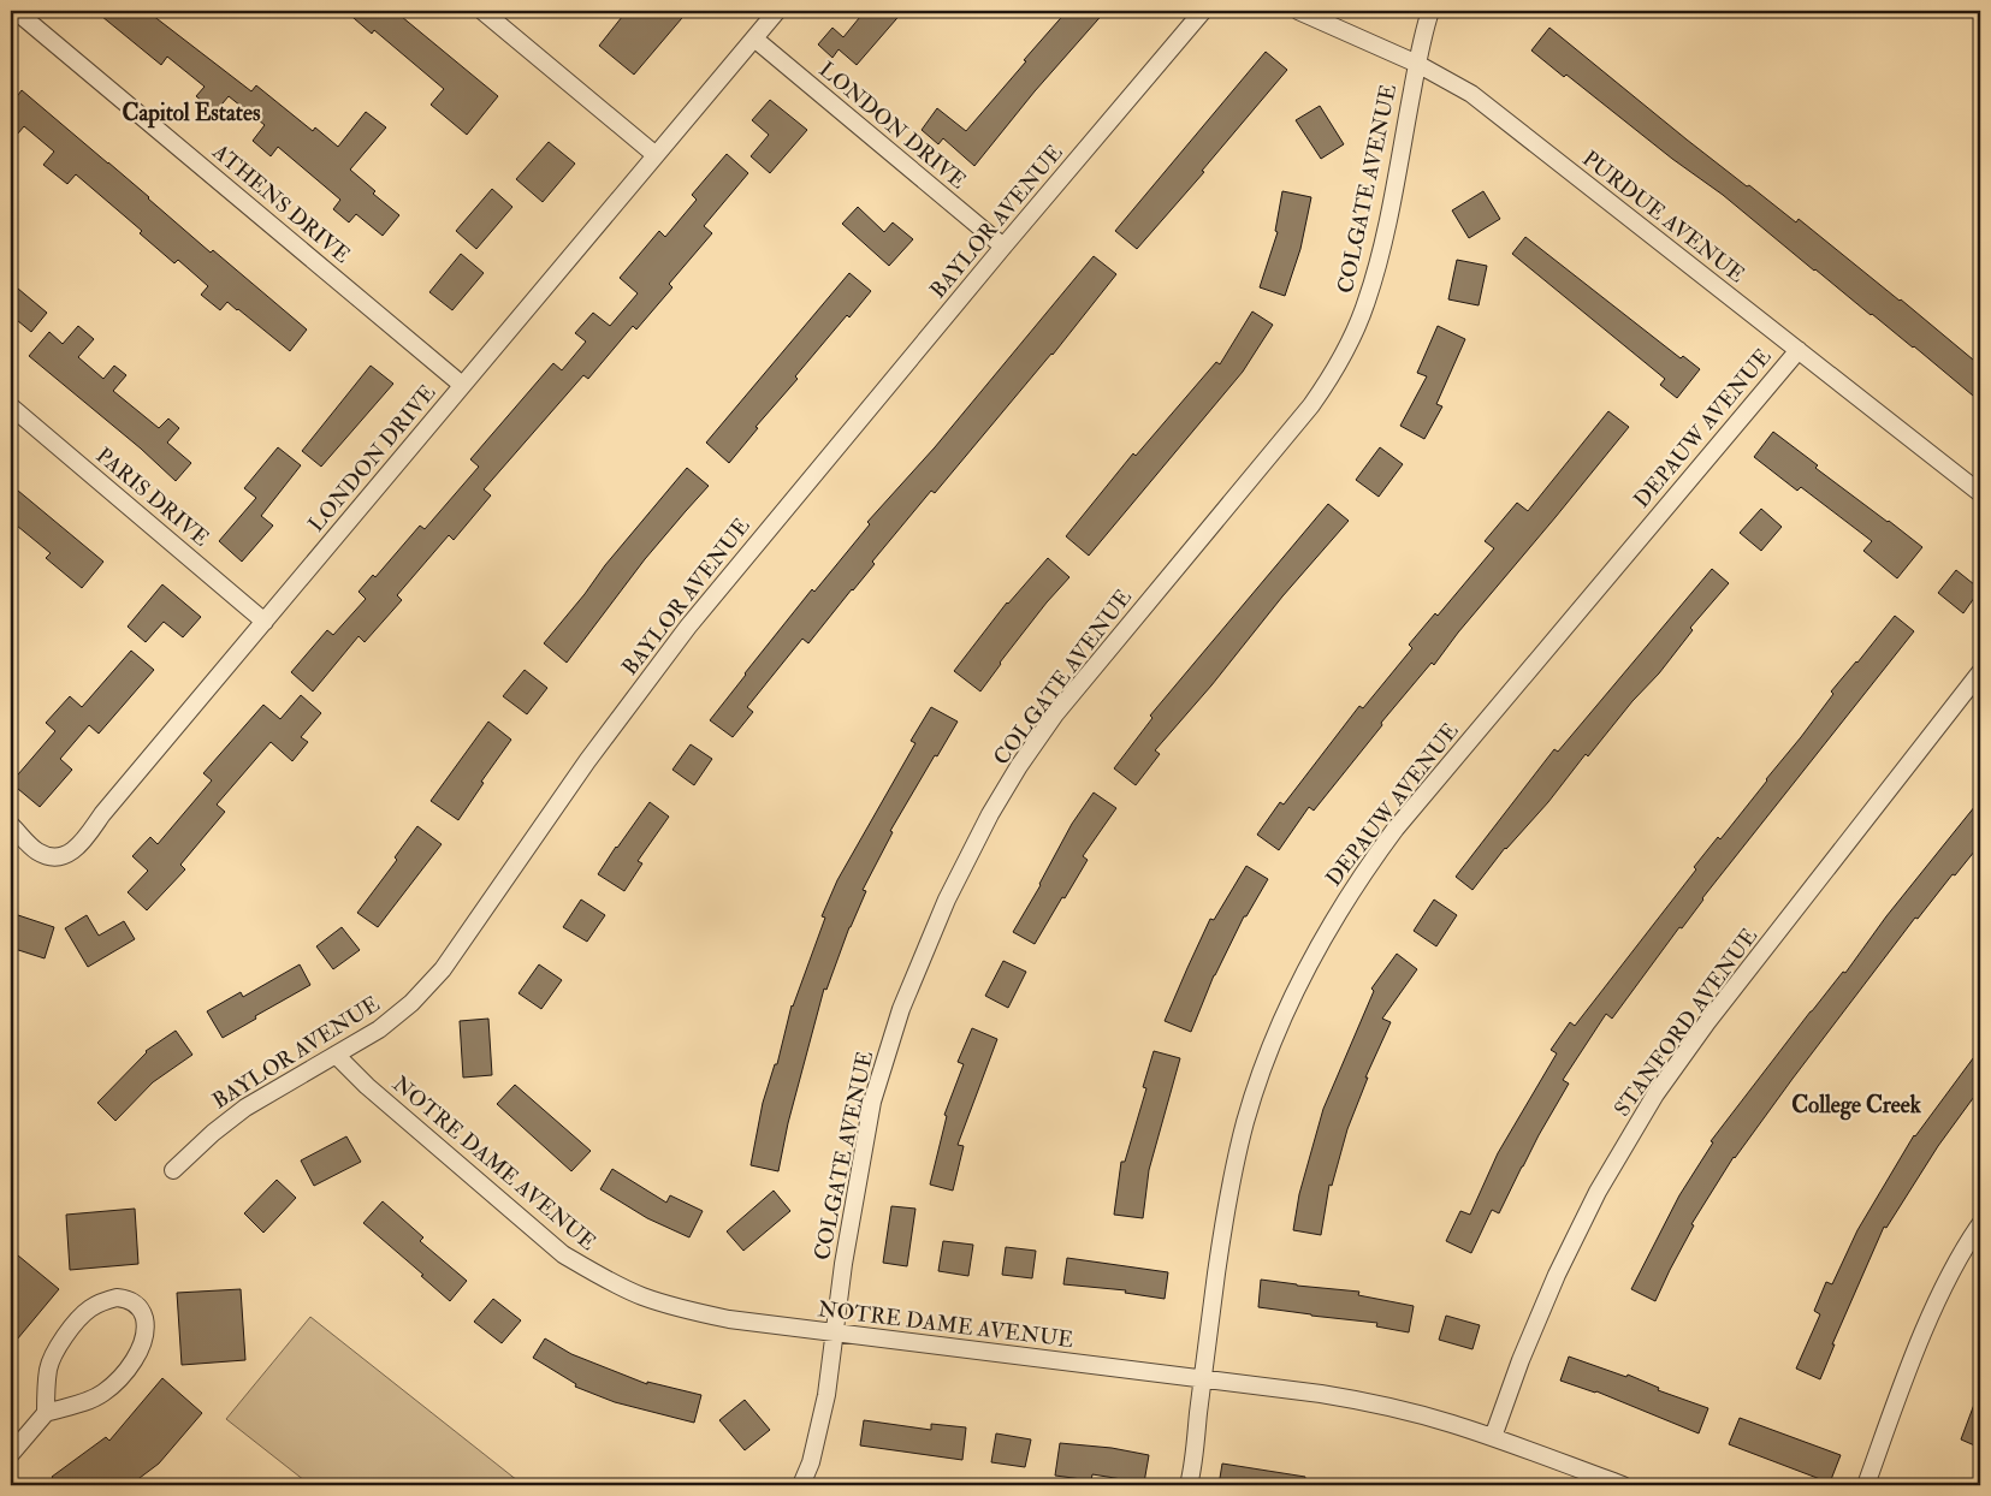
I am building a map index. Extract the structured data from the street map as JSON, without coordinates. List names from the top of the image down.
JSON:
{
  "streets": {
    "street": [
      "LONDON DRIVE",
      "COLGATE AVENUE",
      "ATHENS DRIVE",
      "PURDUE AVENUE",
      "BAYLOR AVENUE",
      "DEPAUW AVENUE",
      "PARIS DRIVE",
      "STANFORD AVENUE",
      "NOTRE DAME AVENUE"
    ]
  },
  "crossings": [
    ["LONDON DRIVE", "ATHENS DRIVE"],
    ["LONDON DRIVE", "BAYLOR AVENUE"],
    ["LONDON DRIVE", "PARIS DRIVE"],
    ["COLGATE AVENUE", "PURDUE AVENUE"],
    ["COLGATE AVENUE", "NOTRE DAME AVENUE"],
    ["PURDUE AVENUE", "DEPAUW AVENUE"],
    ["BAYLOR AVENUE", "NOTRE DAME AVENUE"],
    ["DEPAUW AVENUE", "NOTRE DAME AVENUE"],
    ["STANFORD AVENUE", "NOTRE DAME AVENUE"]
  ],
  "districts": ["Capitol Estates", "College Creek"]
}
